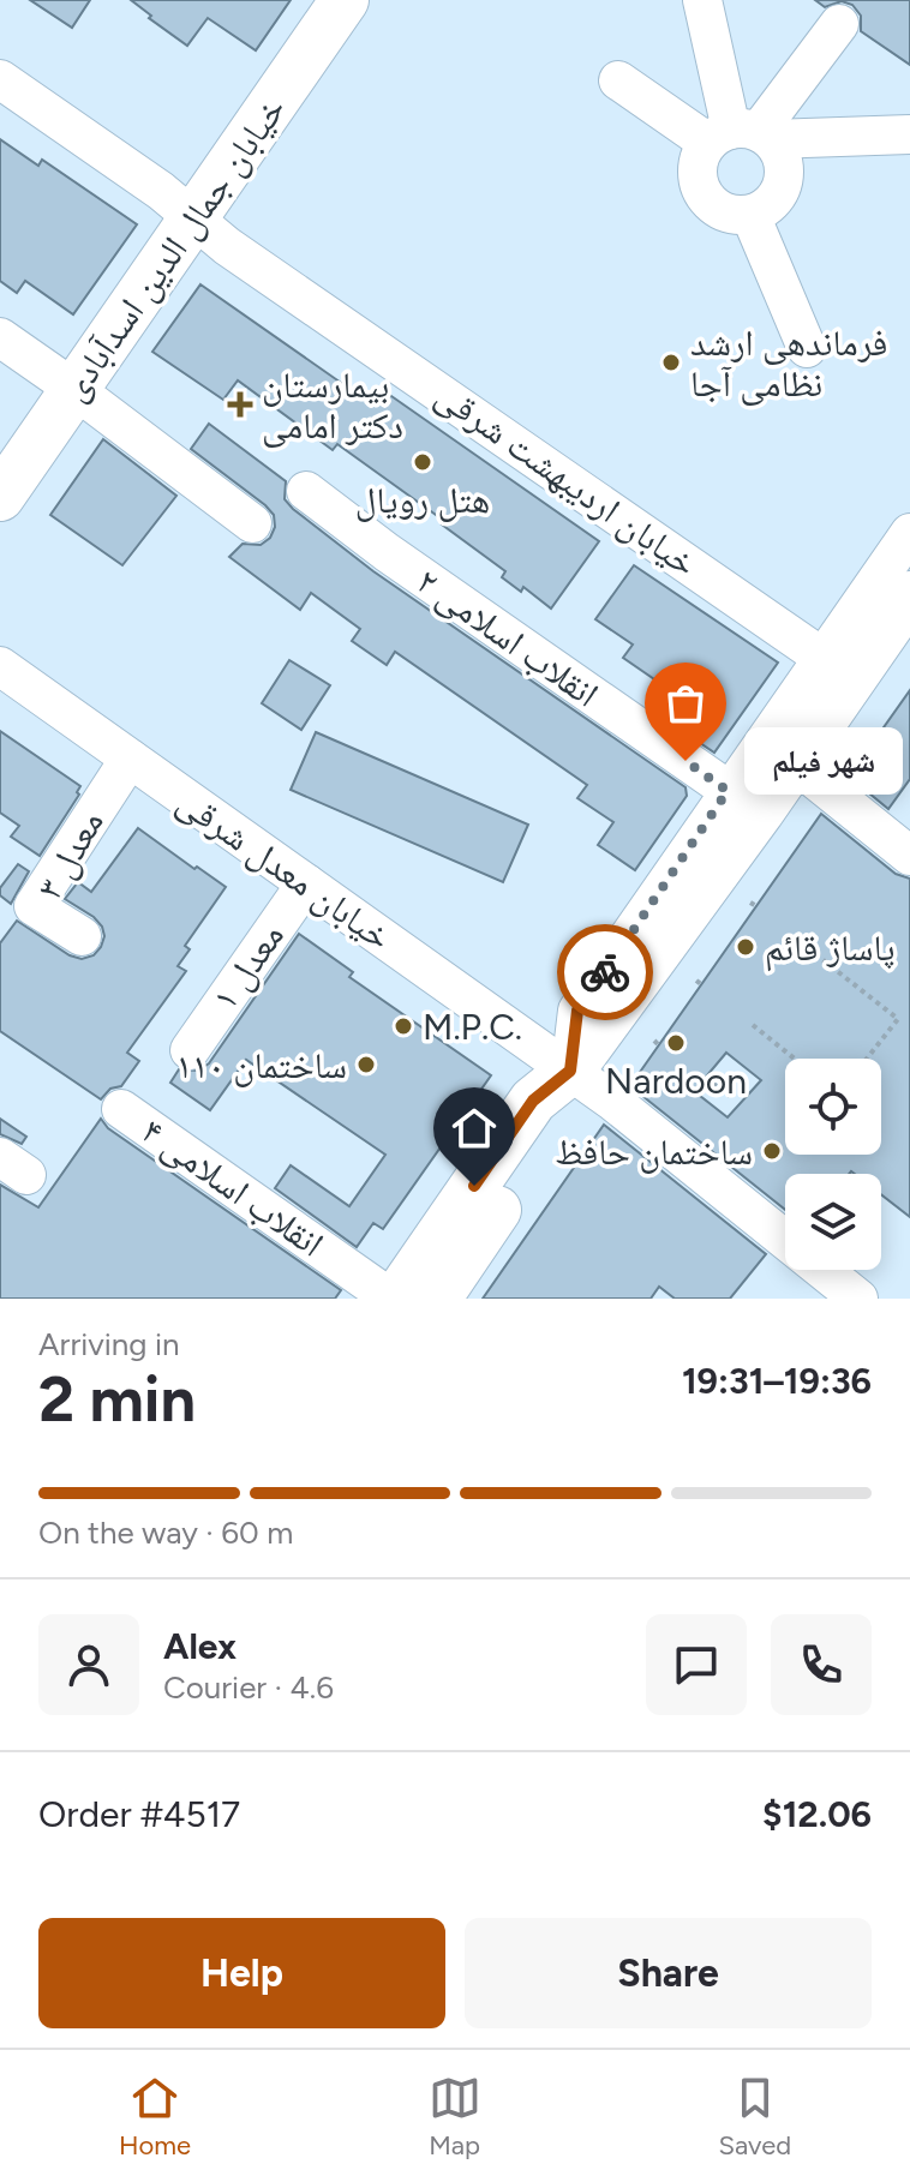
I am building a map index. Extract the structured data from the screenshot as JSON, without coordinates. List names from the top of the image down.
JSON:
{
  "streets": {
    "main road": ["خیابان جمال الدین اسدآبادی"],
    "street": [
      "خیابان اردیبهشت شرقی",
      "۲ انقلاب اسلامی",
      "۳ معدل",
      "خیابان معدل شرقی",
      "۱ معدل",
      "۴ انقلاب اسلامی"
    ]
  },
  "crossings": [
    ["خیابان جمال الدین اسدآبادی", "خیابان اردیبهشت شرقی"],
    ["۳ معدل", "خیابان معدل شرقی"],
    ["خیابان معدل شرقی", "۱ معدل"]
  ],
  "places": {
    "other": [
      "فرماندهی ارشد نظامی آجا",
      "هتل رویال",
      "شهر فیلم",
      "پاساژ قائم",
      "M.P.C.",
      "Nardoon",
      "ساختمان ۱۱۰",
      "ساختمان حافظ"
    ],
    "health": ["بیمارستان دکتر امامی"]
  },
  "page": {
    "bubble": "شهر فیلم",
    "heading": ["2 min", "Arriving in", "19:31–19:36"],
    "panel": [
      "Alex",
      "Courier · 4.6",
      "Order #4517",
      "$12.06"
    ],
    "bar": "On the way · 60 m",
    "buttons": ["Help", "Share"],
    "tabs": ["Home", "Map", "Saved"]
  }
}
